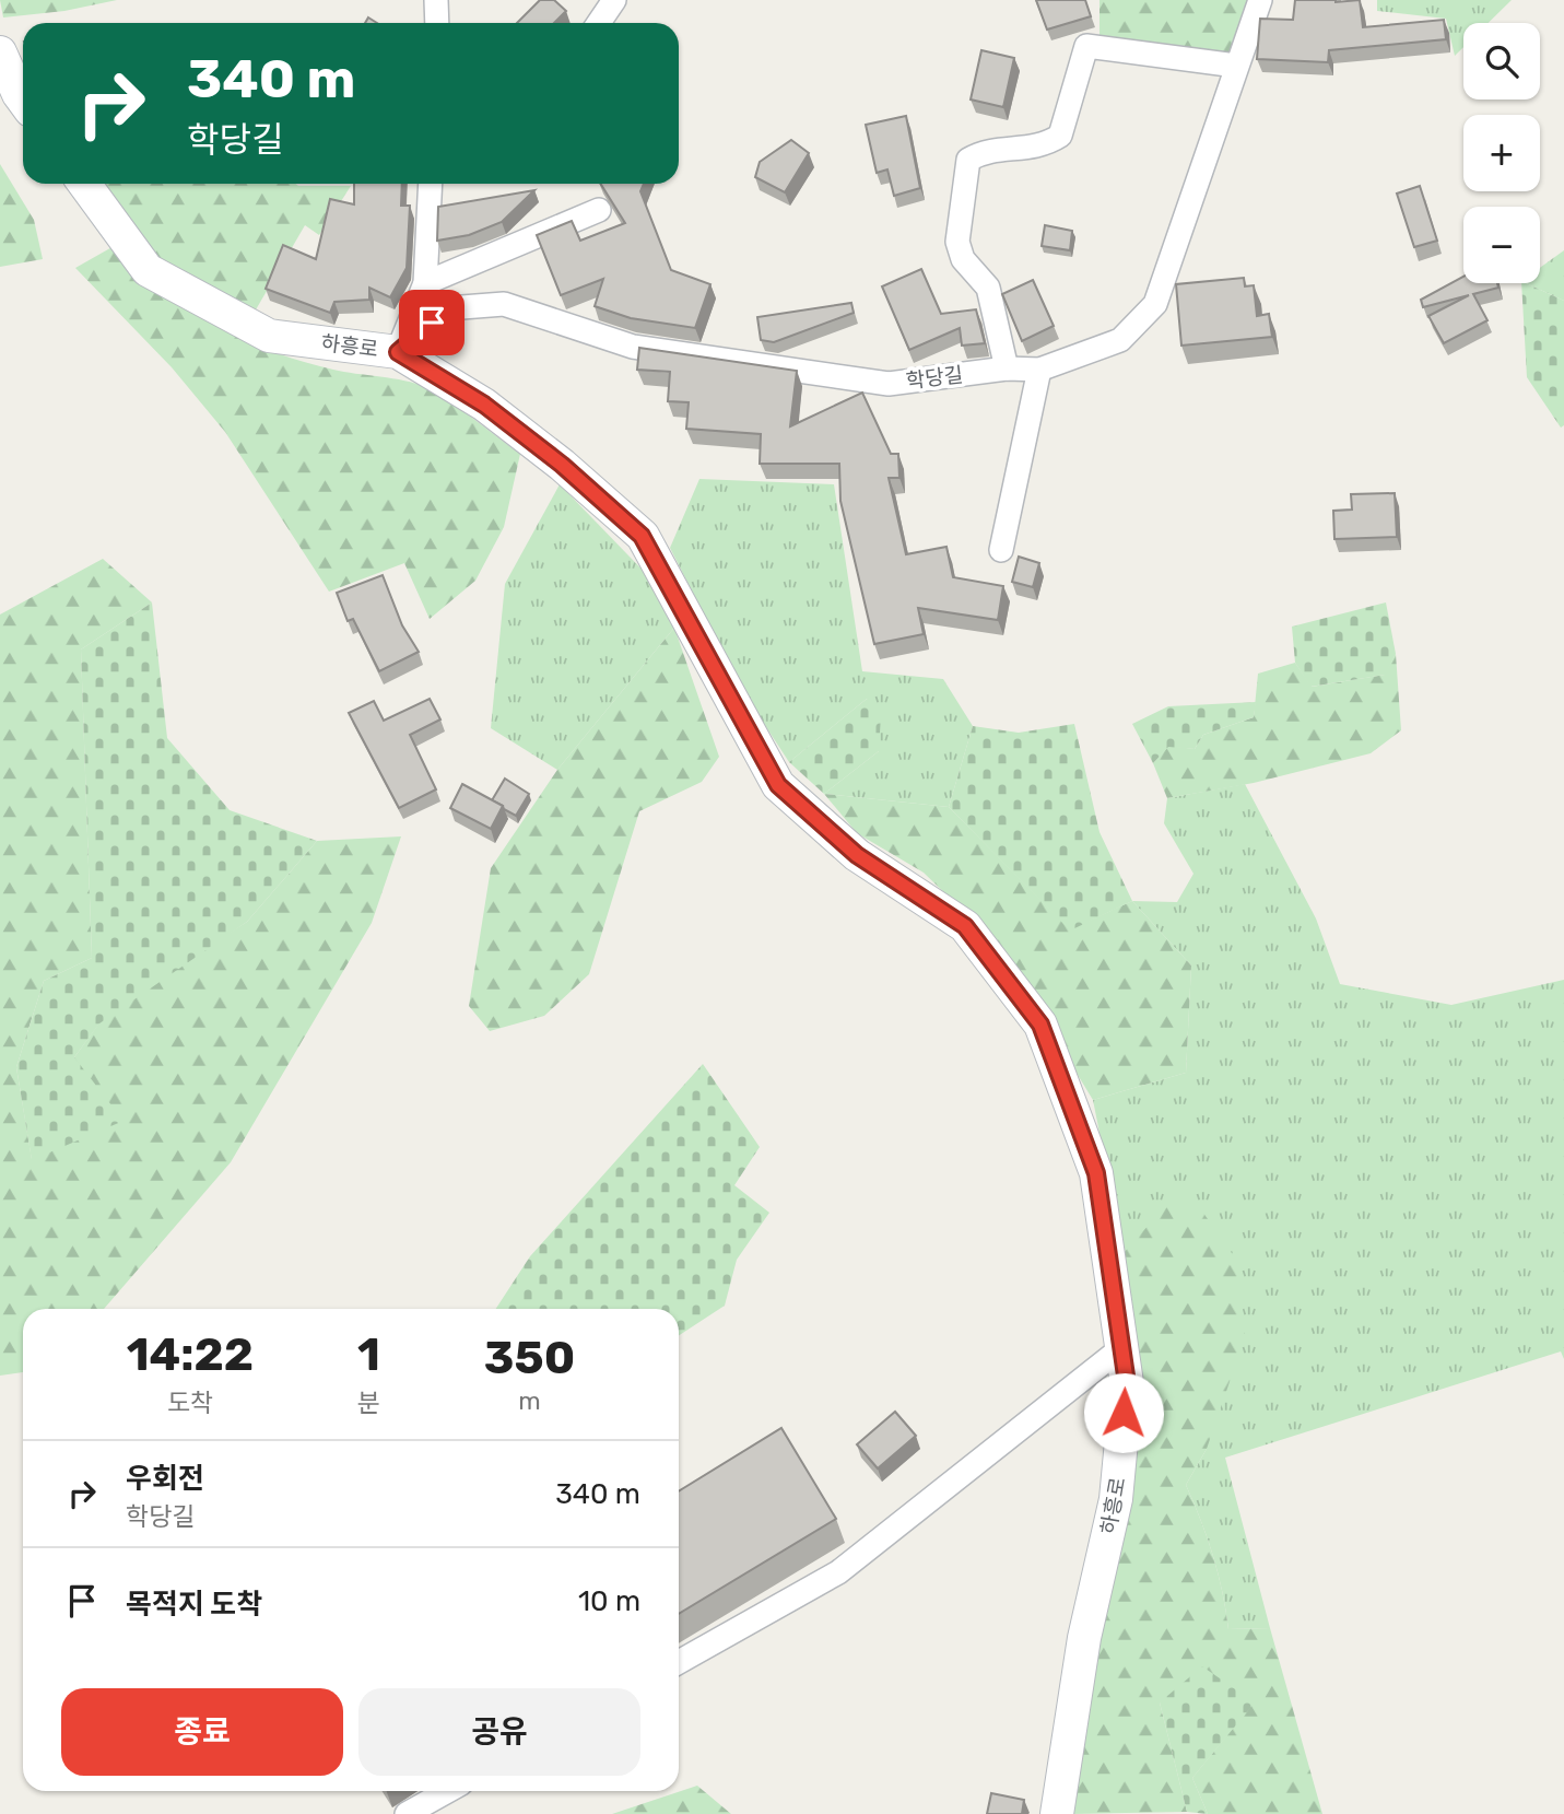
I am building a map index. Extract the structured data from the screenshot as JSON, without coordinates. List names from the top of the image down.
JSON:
{
  "streets": {
    "street": ["하흥로", "학당길"]
  },
  "crossings": [
    ["하흥로", "학당길"]
  ],
  "page": {
    "map_buttons": ["+", "−"],
    "turn": ["340 m", "학당길"],
    "eta": [
      "14:22",
      "도착",
      "1",
      "분",
      "350",
      "m"
    ],
    "list": [
      {
        "name": "우회전",
        "note": "학당길",
        "value": "340 m"
      },
      {
        "name": "목적지 도착",
        "value": "10 m"
      }
    ],
    "buttons": ["종료", "공유"]
  }
}
